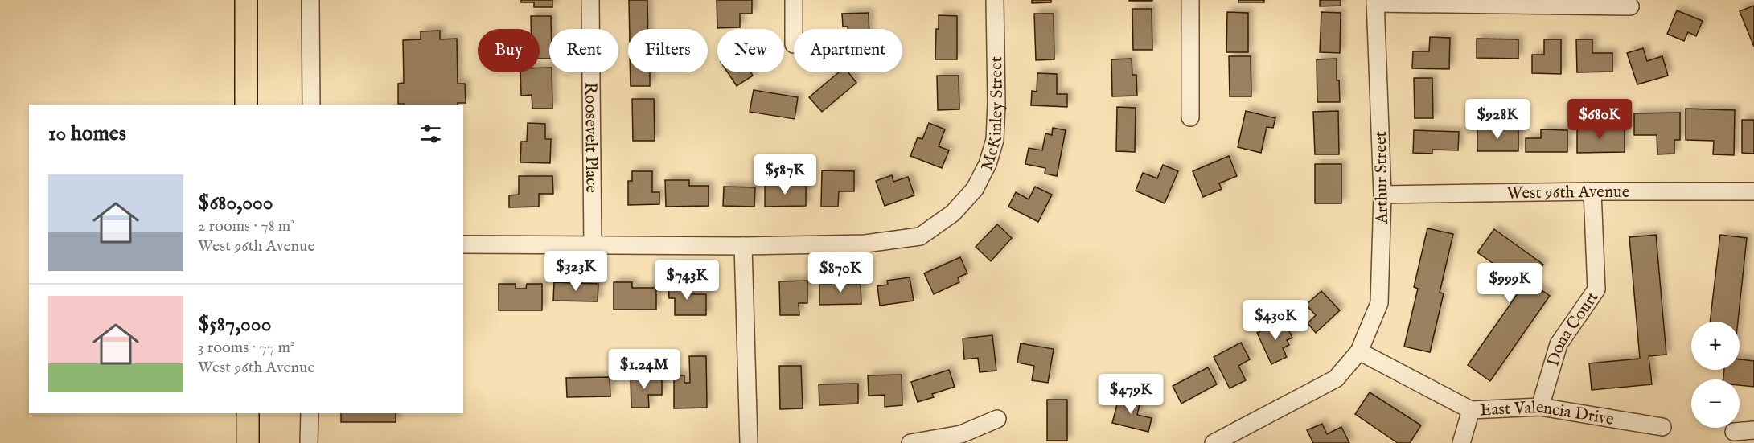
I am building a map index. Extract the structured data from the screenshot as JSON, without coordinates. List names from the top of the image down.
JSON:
{
  "streets": {
    "street": [
      "McKinley Street",
      "Roosevelt Place",
      "Arthur Street",
      "West 96th Avenue",
      "Dona Court",
      "East Valencia Drive"
    ]
  },
  "crossings": [
    ["Arthur Street", "West 96th Avenue"],
    ["Arthur Street", "East Valencia Drive"],
    ["West 96th Avenue", "Dona Court"],
    ["Dona Court", "East Valencia Drive"]
  ],
  "page": {
    "chip": [
      "Buy",
      "Rent",
      "Filters",
      "New",
      "Apartment"
    ],
    "price": [
      "$928K",
      "$680K",
      "$587K",
      "$323K",
      "$870K",
      "$743K",
      "$999K",
      "$430K",
      "$1.24M",
      "$479K"
    ],
    "heading": "10 homes",
    "list": [
      {
        "name": "$680,000",
        "note": "2 rooms · 78 m² · West 96th Avenue"
      },
      {
        "name": "$587,000",
        "note": "3 rooms · 77 m² · West 96th Avenue"
      }
    ],
    "map_buttons": ["+", "−"]
  }
}
